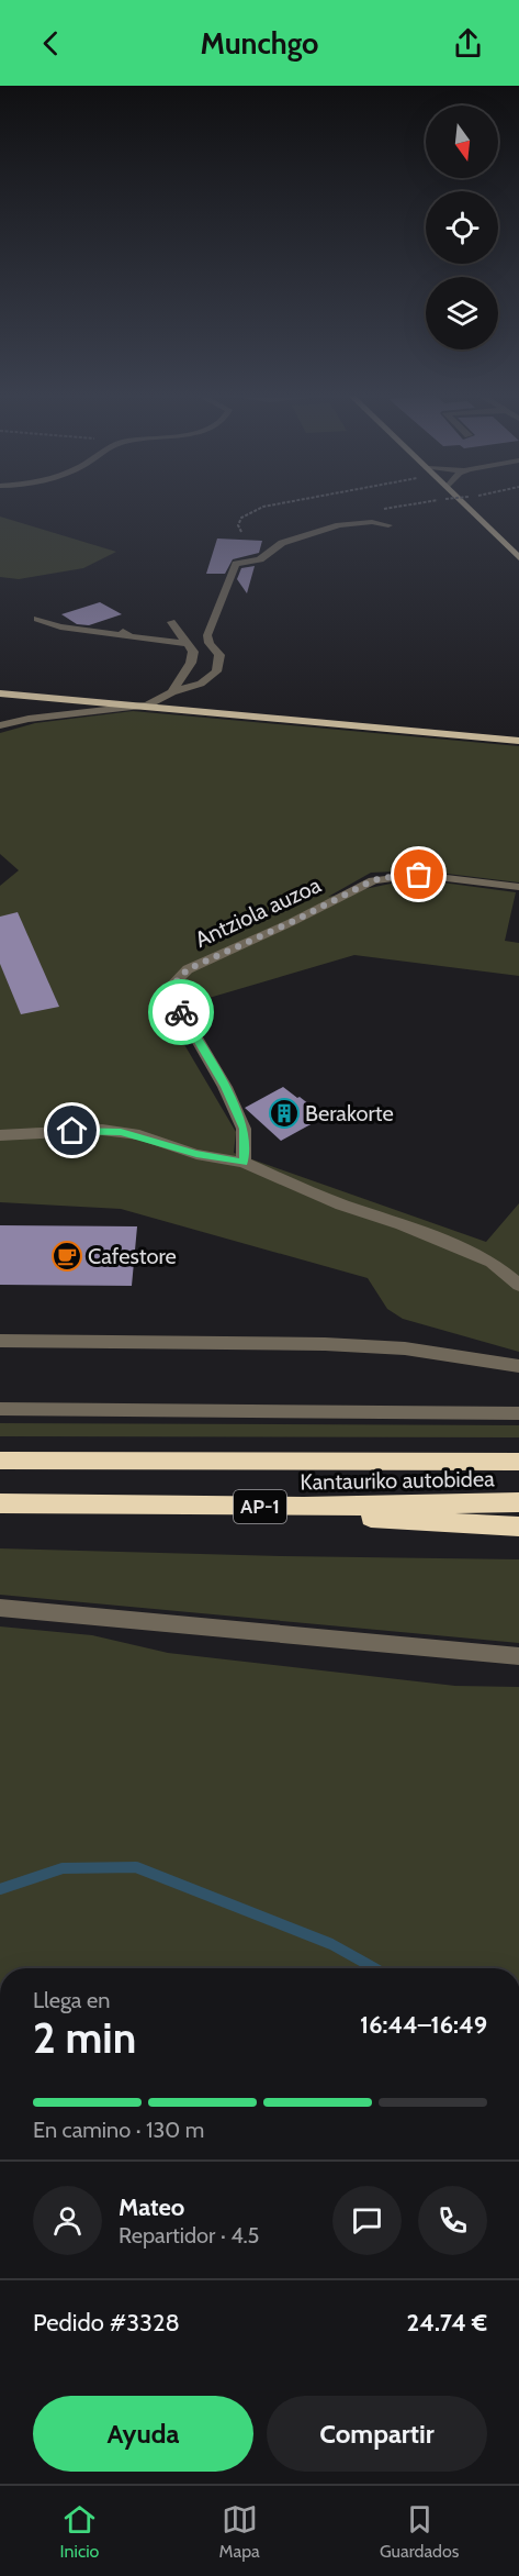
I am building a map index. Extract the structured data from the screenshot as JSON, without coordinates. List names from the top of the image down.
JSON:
{
  "streets": {
    "highway": ["Kantauriko autobidea", "AP-1"],
    "street": ["Antziola auzoa"]
  },
  "places": {
    "building": ["Berakorte"],
    "cafe": ["Cafestore"]
  },
  "north": "bottom",
  "page": {
    "header": "Munchgo",
    "heading": ["2 min", "Llega en", "16:44–16:49"],
    "panel": [
      "Mateo",
      "Repartidor · 4.5",
      "Pedido #3328",
      "24.74 €"
    ],
    "bar": "En camino · 130 m",
    "buttons": ["Ayuda", "Compartir"],
    "tabs": ["Inicio", "Mapa", "Guardados"]
  }
}
